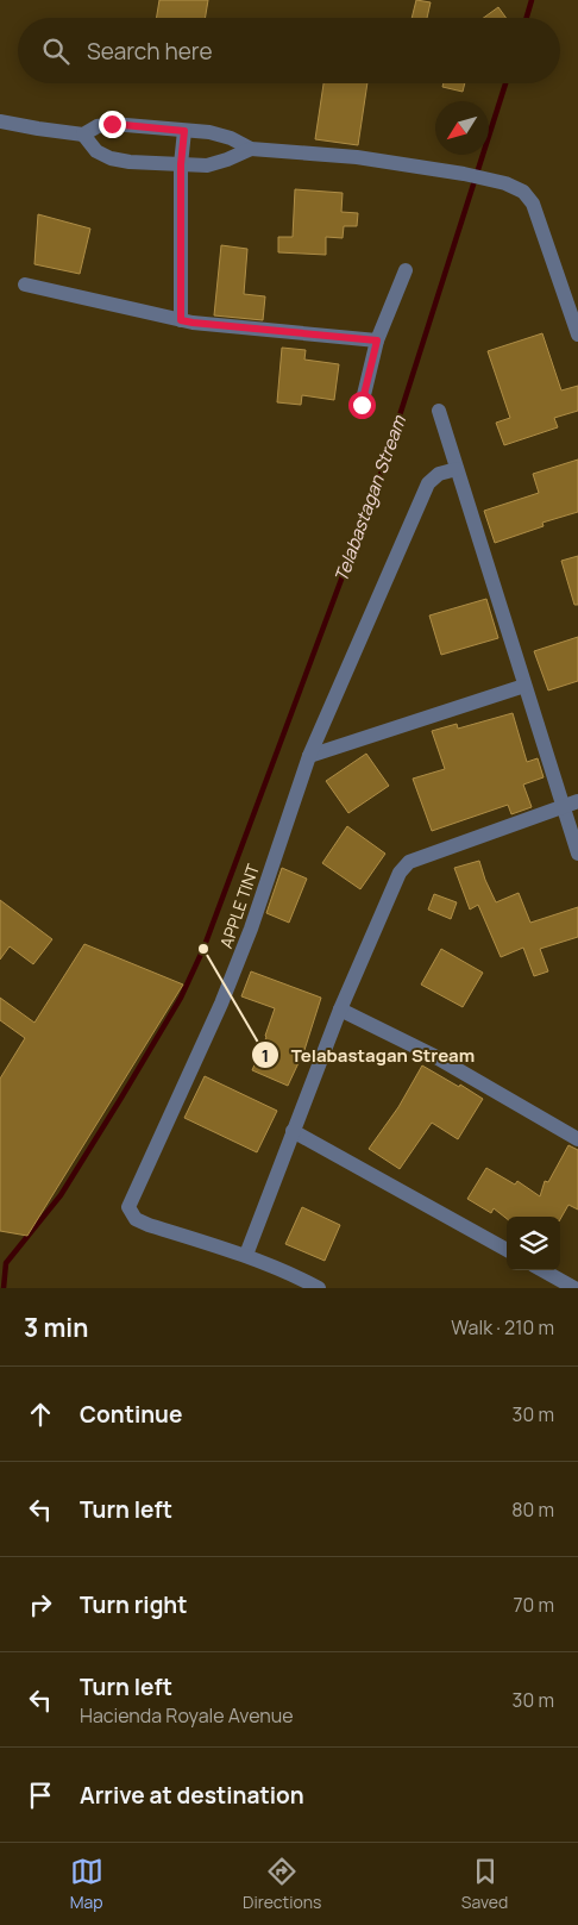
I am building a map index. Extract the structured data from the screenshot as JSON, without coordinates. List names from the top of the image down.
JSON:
{
  "streets": {
    "street": ["APPLE TINT"]
  },
  "water": ["Telabastagan Stream"],
  "places": ["Telabastagan Stream"],
  "north": "bottom left",
  "page": {
    "search": "Search here",
    "heading": ["3 min", "Walk · 210 m"],
    "list": [
      ["Continue", "30 m"],
      ["Turn left", "80 m"],
      ["Turn right", "70 m"],
      ["Turn left", "Hacienda Royale Avenue", "30 m"],
      "Arrive at destination"
    ],
    "nav": ["Map", "Directions", "Saved"]
  }
}
